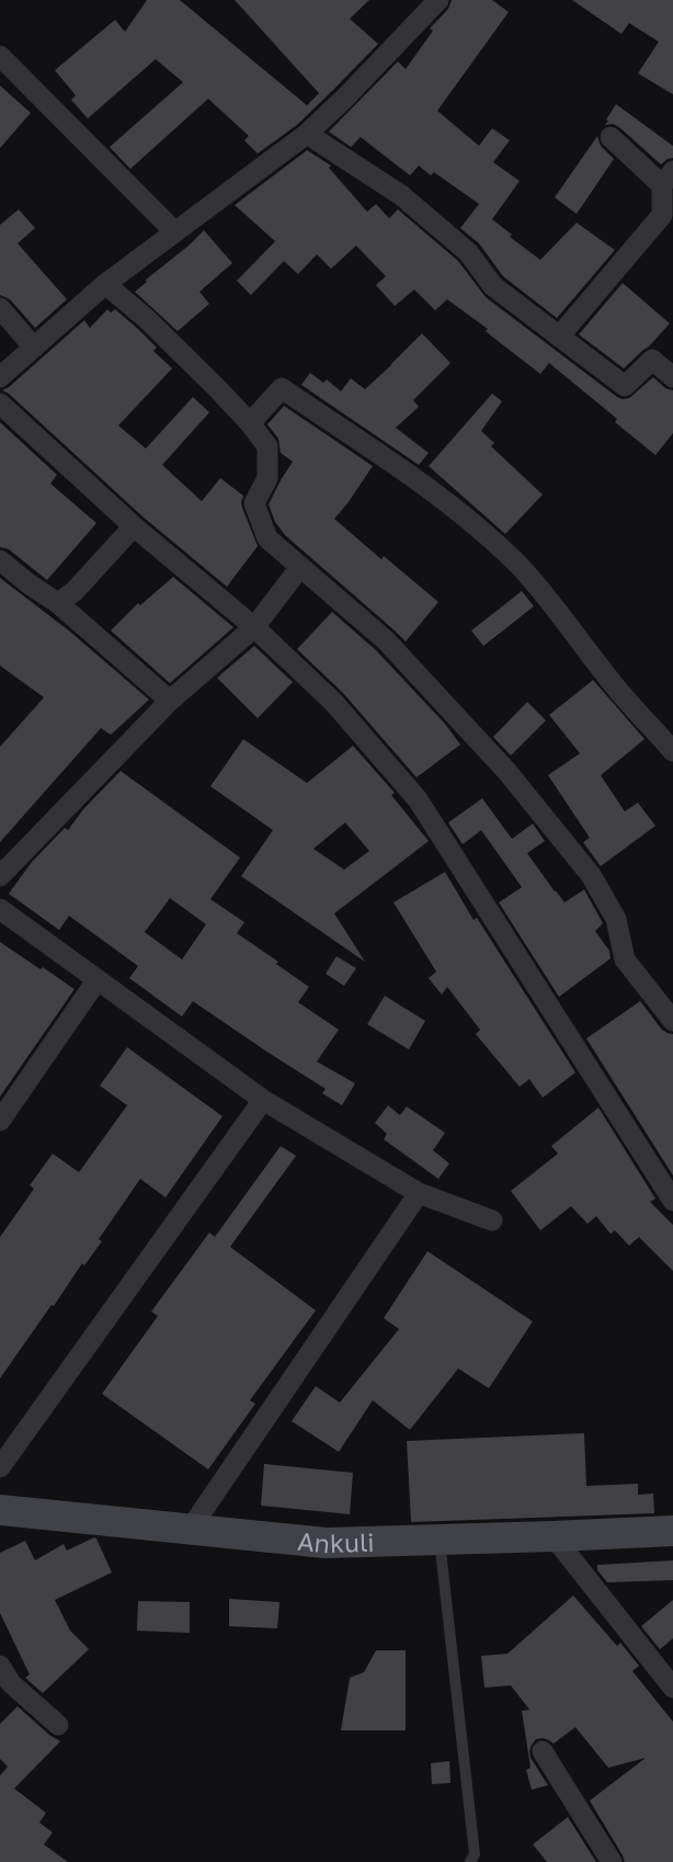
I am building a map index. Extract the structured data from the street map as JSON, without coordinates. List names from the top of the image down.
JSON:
{
  "streets": {
    "main road": ["Ankuli"]
  }
}
